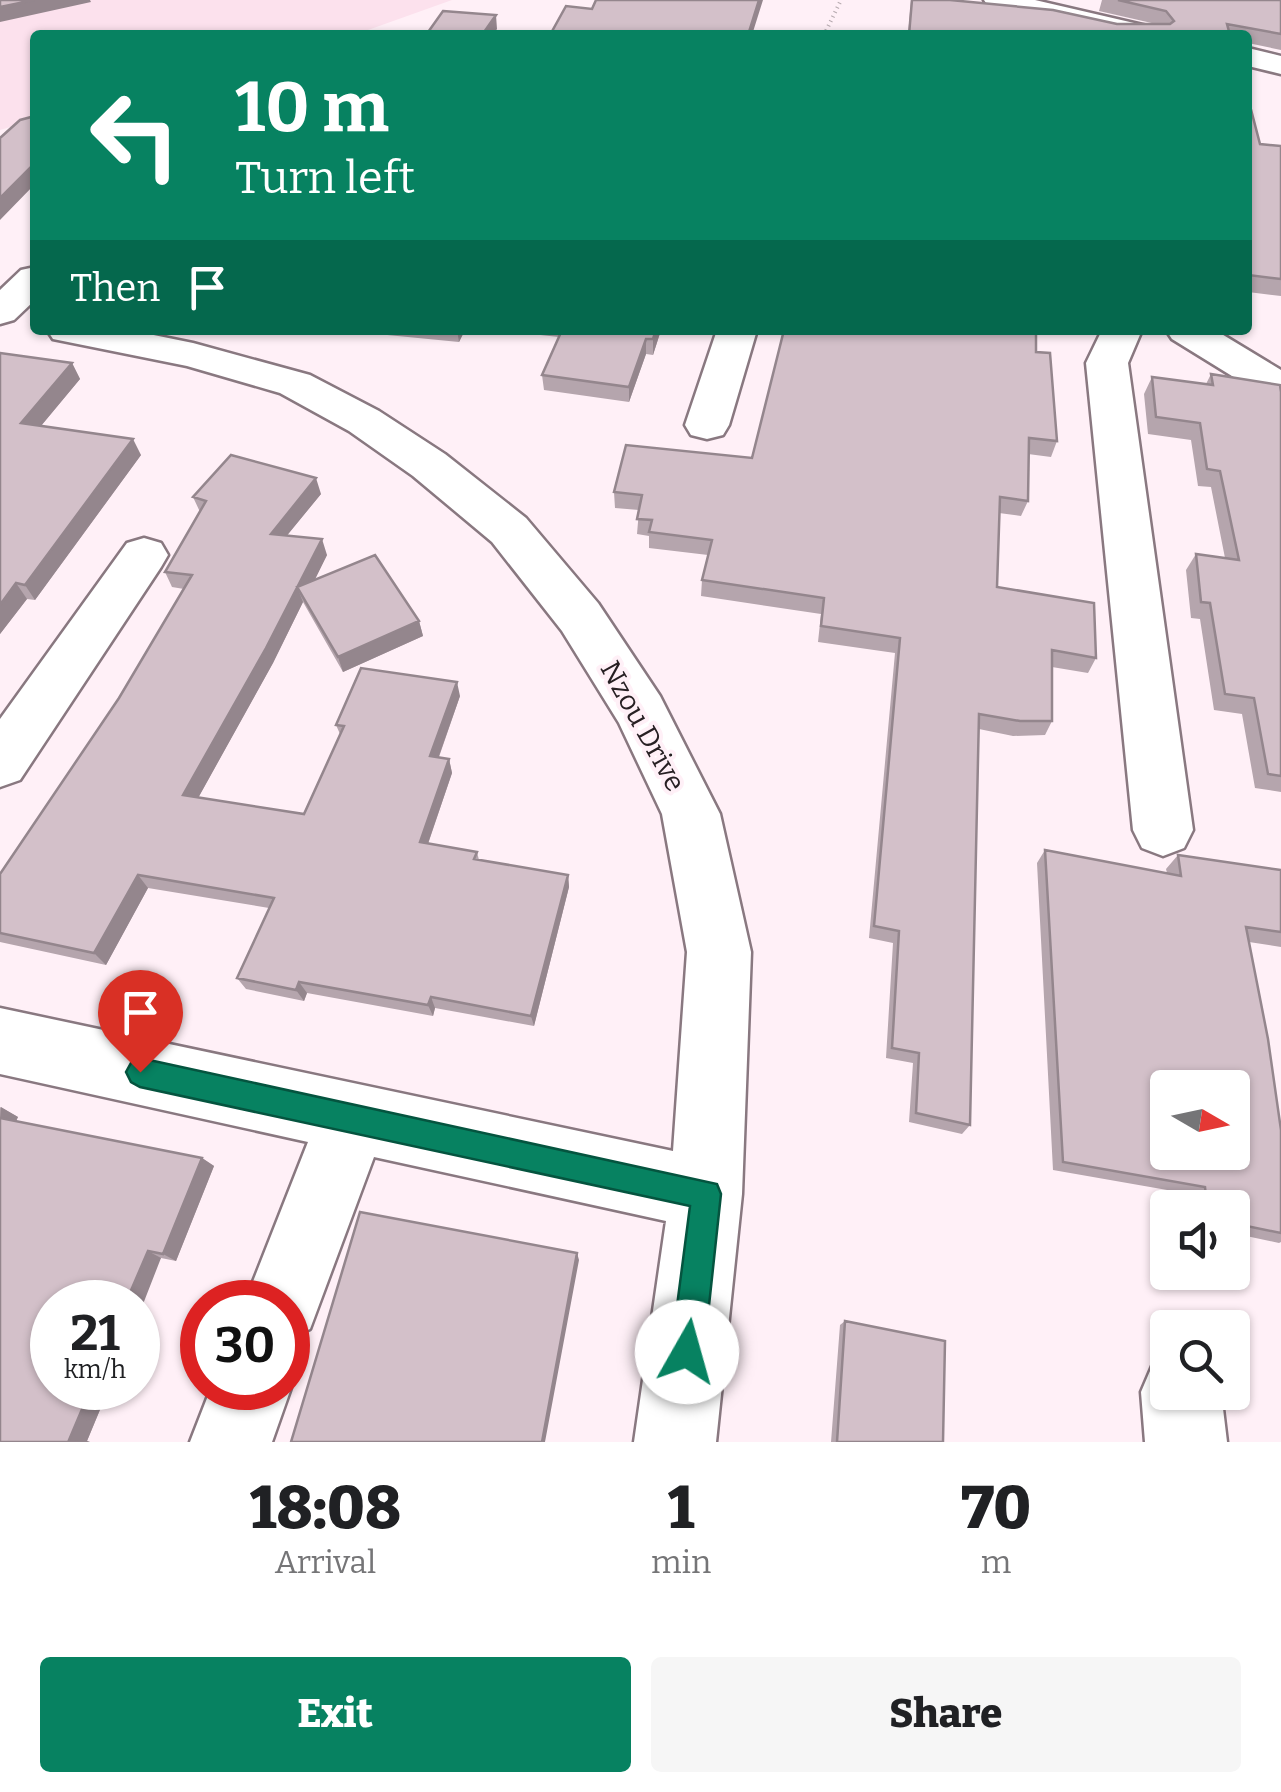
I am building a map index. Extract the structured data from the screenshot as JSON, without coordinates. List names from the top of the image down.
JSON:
{
  "streets": {
    "street": ["Nzou Drive"]
  },
  "north": "right",
  "page": {
    "turn": ["10 m", "Turn left"],
    "then": "Then",
    "speed": "21 km/h",
    "limit": "30",
    "eta": [
      "18:08",
      "Arrival",
      "1",
      "min",
      "70",
      "m"
    ],
    "buttons": ["Exit", "Share"]
  }
}
